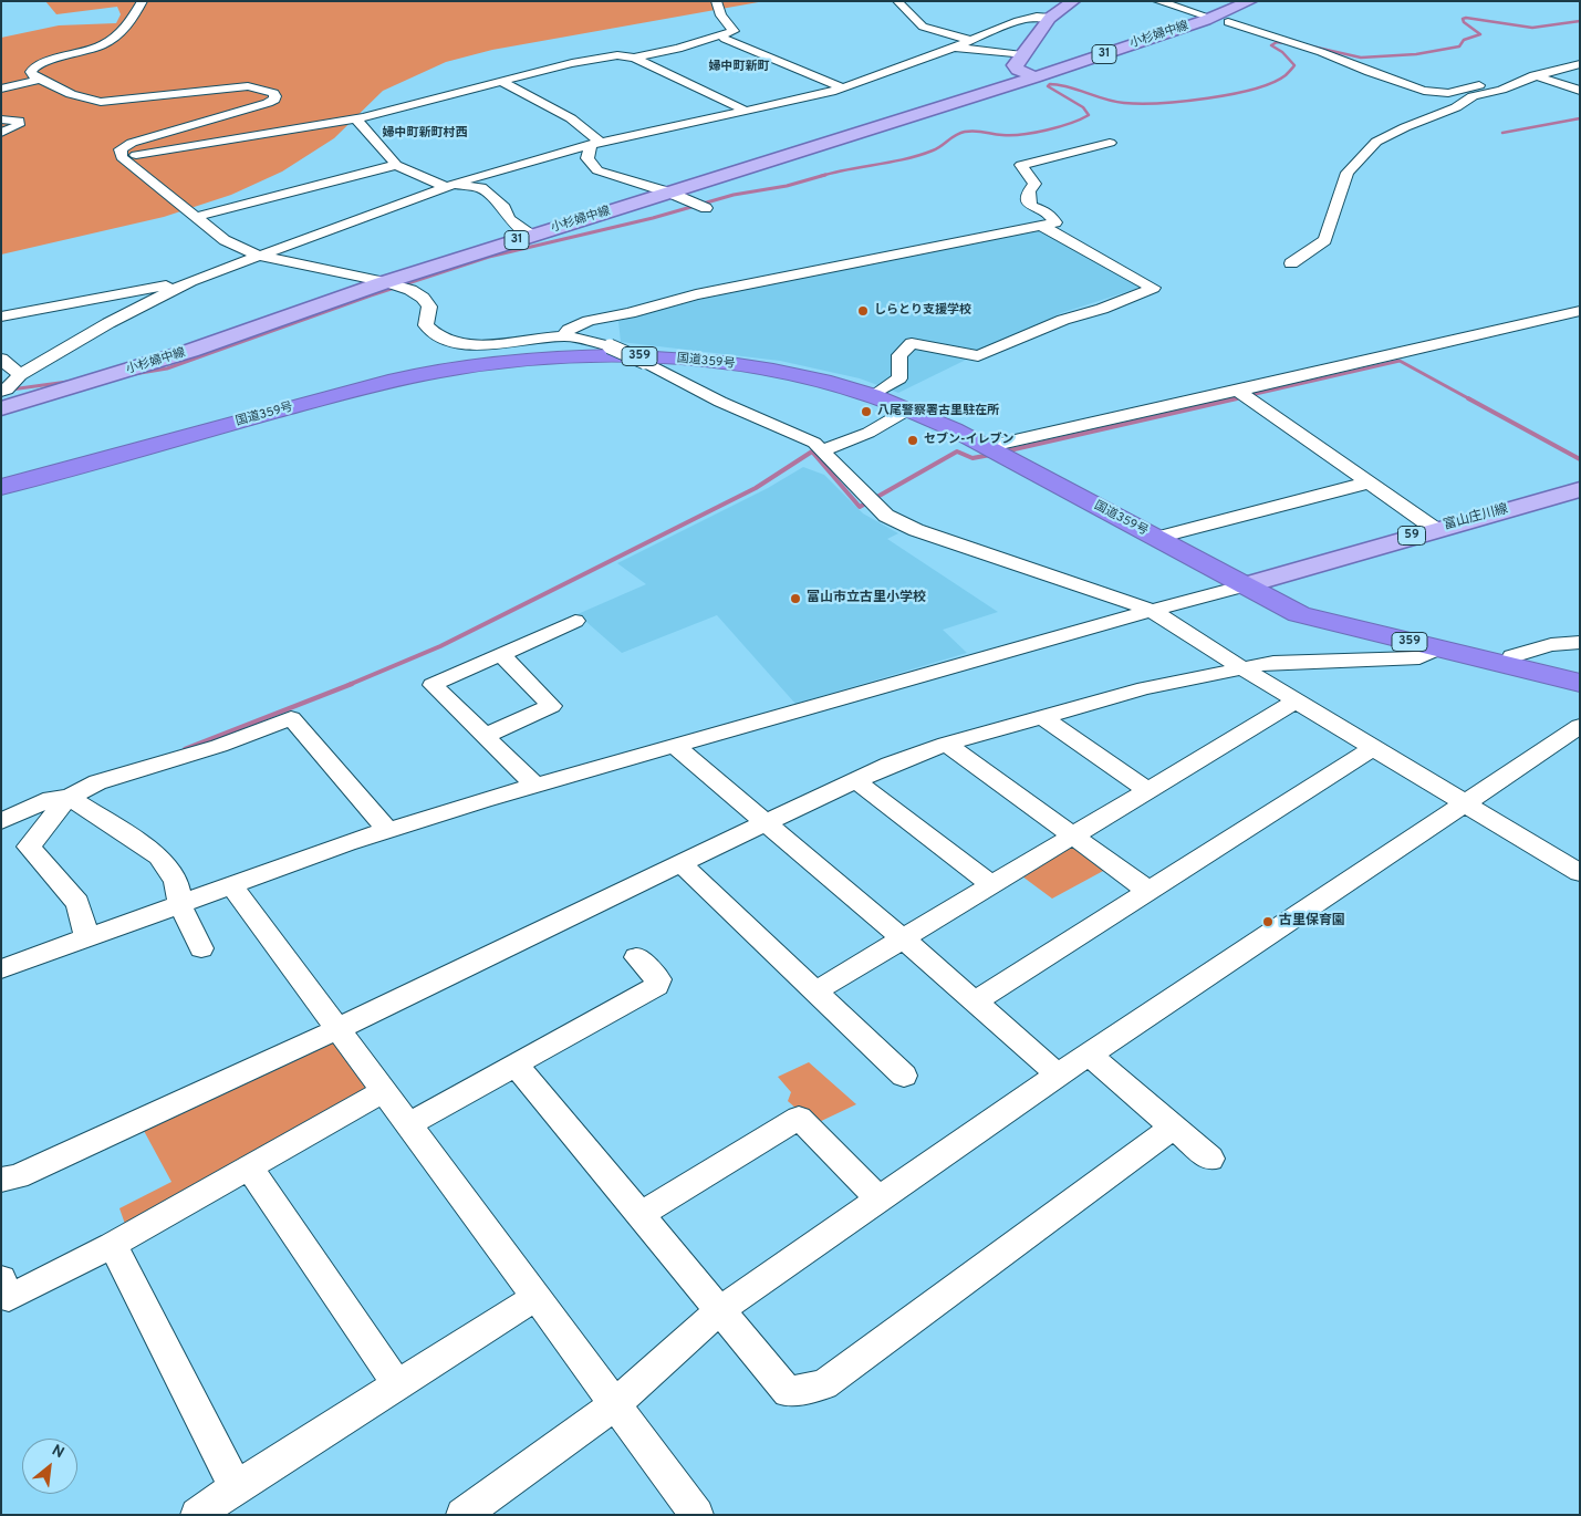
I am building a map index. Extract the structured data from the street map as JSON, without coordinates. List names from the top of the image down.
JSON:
{
  "streets": {
    "highway": ["359", "国道359号"],
    "main road": [
      "小杉婦中線",
      "31",
      "富山庄川線",
      "59"
    ]
  },
  "crossings": [
    ["国道359号", "富山庄川線"]
  ],
  "districts": ["婦中町新町", "婦中町新町村西"],
  "places": [
    "しらとり支援学校",
    "八尾警察署古里駐在所",
    "セブン-イレブン",
    "富山市立古里小学校",
    "古里保育園"
  ],
  "north": "top right"
}
